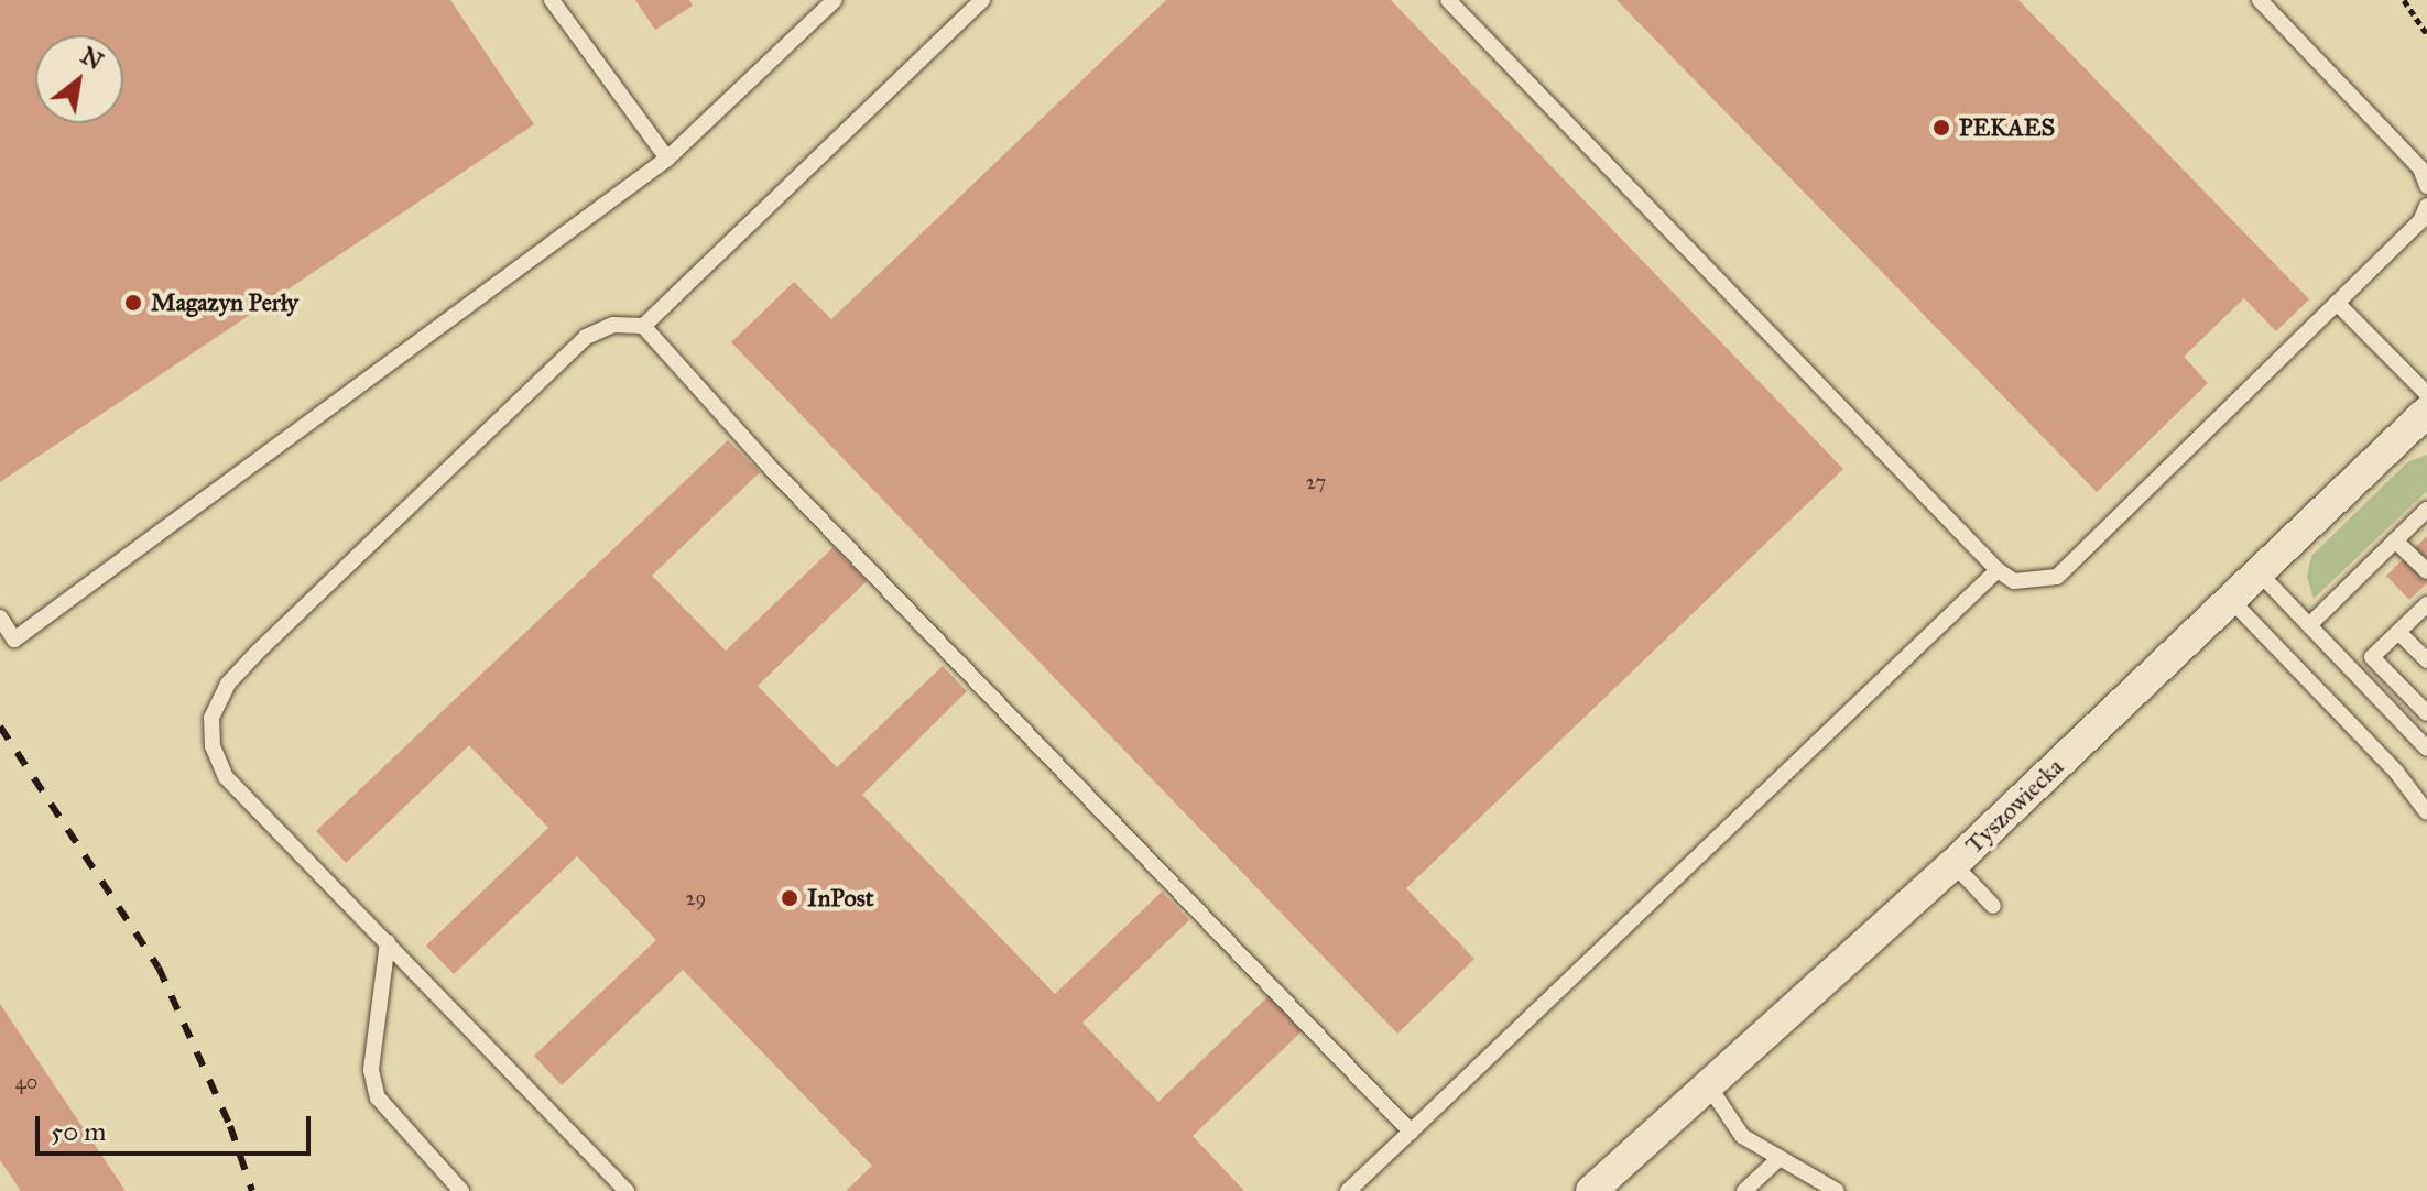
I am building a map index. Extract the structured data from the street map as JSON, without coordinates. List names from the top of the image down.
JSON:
{
  "streets": {
    "street": ["Tyszowiecka"]
  },
  "places": ["PEKAES", "Magazyn Perły", "InPost"],
  "house_numbers": ["27", "29", "40"],
  "scale_bar": "50 m",
  "north": "top right"
}
